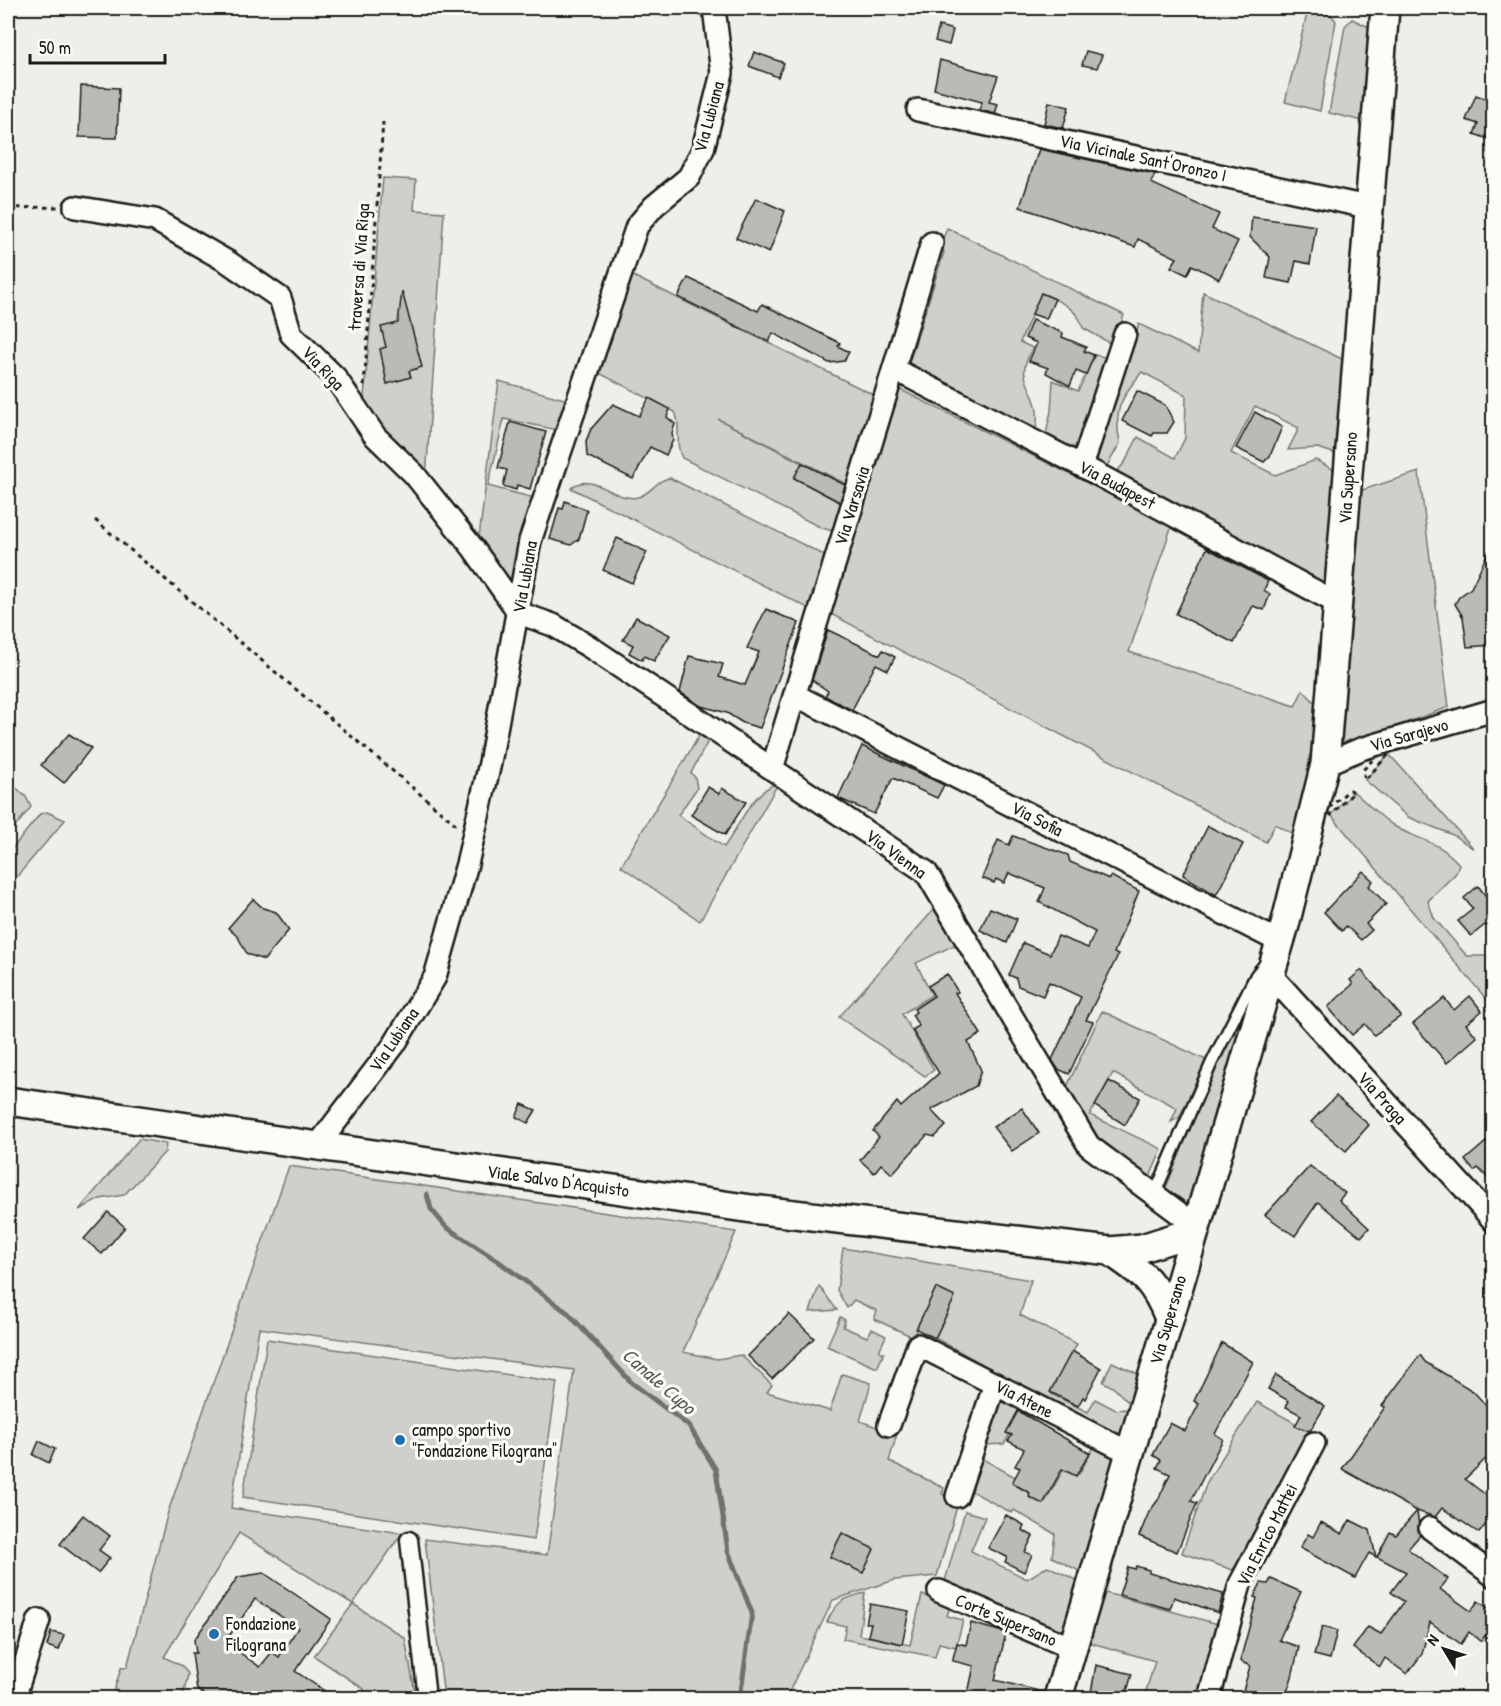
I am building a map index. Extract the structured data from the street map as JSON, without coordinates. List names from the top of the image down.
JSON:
{
  "streets": {
    "street": [
      "Via Lubiana",
      "Via Vicinale Sant'Oronzo I",
      "Via Riga",
      "Via Supersano",
      "Via Budapest",
      "Via Varsavia",
      "Via Sarajevo",
      "Via Sofia",
      "Via Vienna",
      "Via Praga",
      "Viale Salvo D'Acquisto",
      "Via Atene",
      "Via Enrico Mattei",
      "Corte Supersano"
    ],
    "path": ["traversa di Via Riga"]
  },
  "crossings": [
    ["Via Lubiana", "Via Riga"],
    ["Via Lubiana", "Via Vienna"],
    ["Via Lubiana", "Viale Salvo D'Acquisto"],
    ["Via Vicinale Sant'Oronzo I", "Via Supersano"],
    ["traversa di Via Riga", "Via Riga"],
    ["Via Riga", "Via Vienna"],
    ["Via Supersano", "Via Budapest"],
    ["Via Supersano", "Via Sarajevo"],
    ["Via Supersano", "Via Sofia"],
    ["Via Supersano", "Via Vienna"],
    ["Via Supersano", "Via Praga"],
    ["Via Supersano", "Viale Salvo D'Acquisto"],
    ["Via Supersano", "Via Atene"],
    ["Via Supersano", "Corte Supersano"],
    ["Via Budapest", "Via Varsavia"],
    ["Via Varsavia", "Via Sofia"],
    ["Via Varsavia", "Via Vienna"],
    ["Via Vienna", "Viale Salvo D'Acquisto"]
  ],
  "water": ["Canale Cupo"],
  "places": ["campo sportivo \"Fondazione Filograna\"", "Fondazione Filograna"],
  "scale_bar": "50 m",
  "north": "top left"
}
